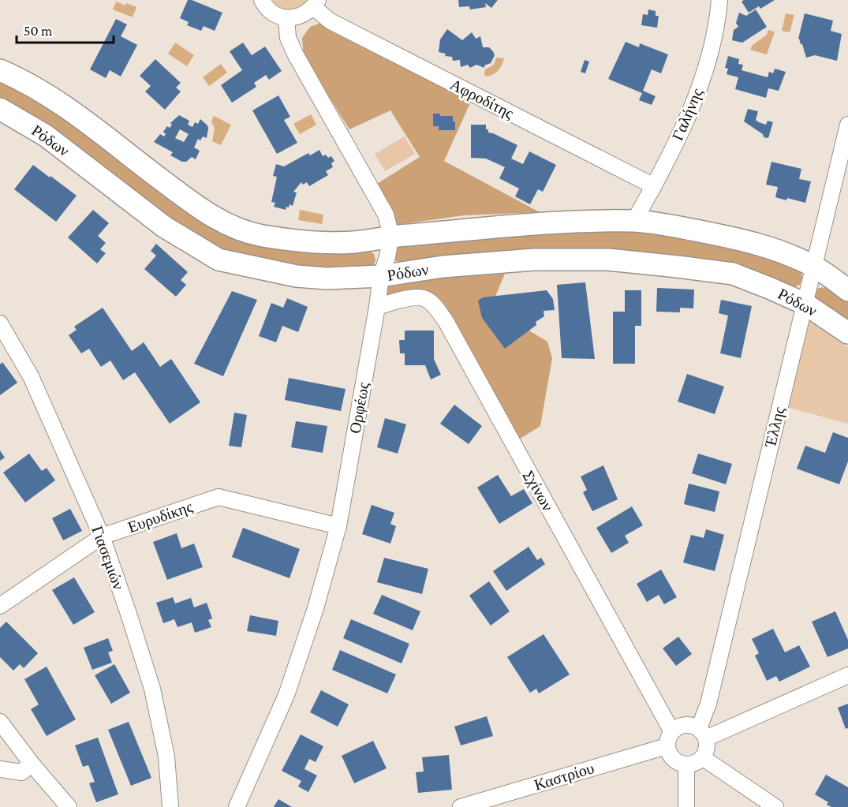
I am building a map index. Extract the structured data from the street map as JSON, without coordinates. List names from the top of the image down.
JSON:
{
  "streets": {
    "street": [
      "Αφροδίτης",
      "Γαλήνης",
      "Ρόδων",
      "Ορφέως",
      "Έλλης",
      "Σχίνων",
      "Ευρυδίκης",
      "Γιασεμιών",
      "Καστρίου"
    ]
  },
  "crossings": [
    ["Αφροδίτης", "Γαλήνης"],
    ["Ρόδων", "Ορφέως"],
    ["Ρόδων", "Έλλης"],
    ["Ορφέως", "Σχίνων"],
    ["Ορφέως", "Ευρυδίκης"],
    ["Έλλης", "Σχίνων"],
    ["Έλλης", "Καστρίου"],
    ["Σχίνων", "Καστρίου"],
    ["Ευρυδίκης", "Γιασεμιών"]
  ],
  "scale_bar": "50 m"
}
